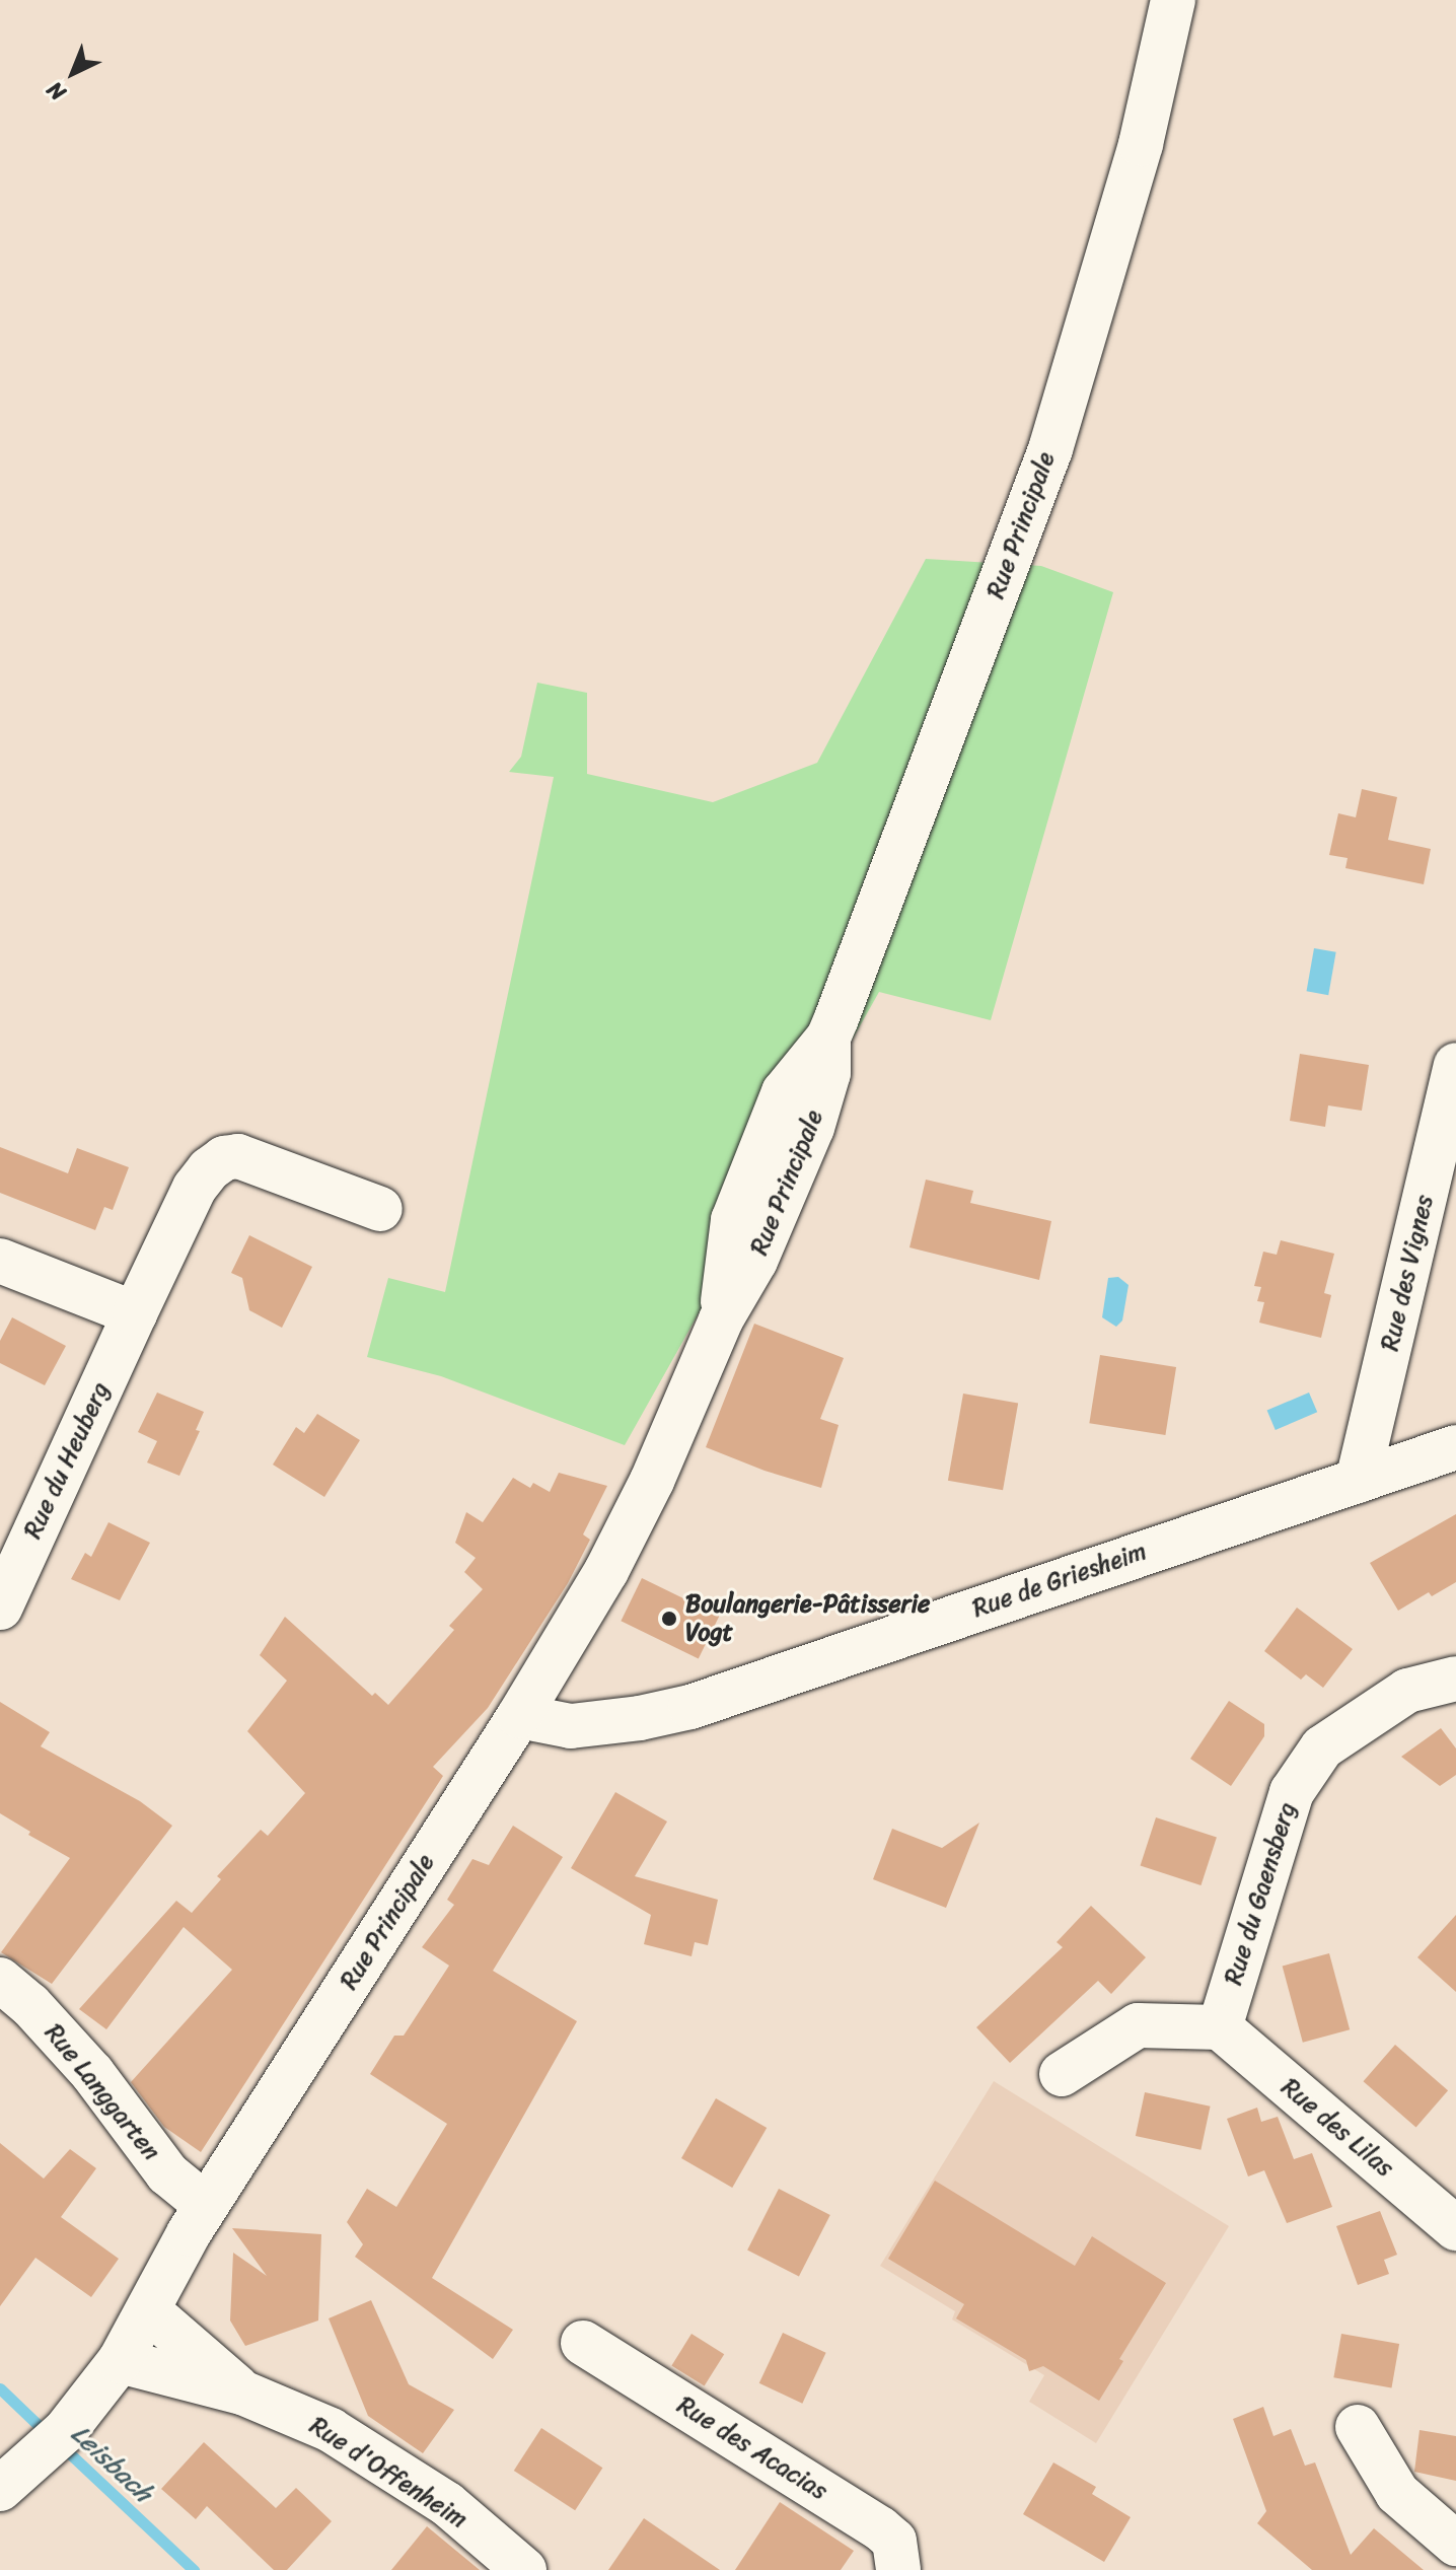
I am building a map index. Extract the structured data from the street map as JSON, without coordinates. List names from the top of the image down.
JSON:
{
  "streets": {
    "street": [
      "Rue Principale",
      "Rue des Vignes",
      "Rue du Heuberg",
      "Rue de Griesheim",
      "Rue du Gaensberg",
      "Rue Langgarten",
      "Rue des Lilas",
      "Rue des Acacias",
      "Rue d'Offenheim"
    ]
  },
  "crossings": [
    ["Rue Principale", "Rue de Griesheim"],
    ["Rue Principale", "Rue Langgarten"],
    ["Rue Principale", "Rue d'Offenheim"],
    ["Rue des Vignes", "Rue de Griesheim"],
    ["Rue du Gaensberg", "Rue des Lilas"]
  ],
  "water": ["Leisbach"],
  "places": ["Boulangerie-Pâtisserie Vogt"],
  "north": "bottom left"
}
